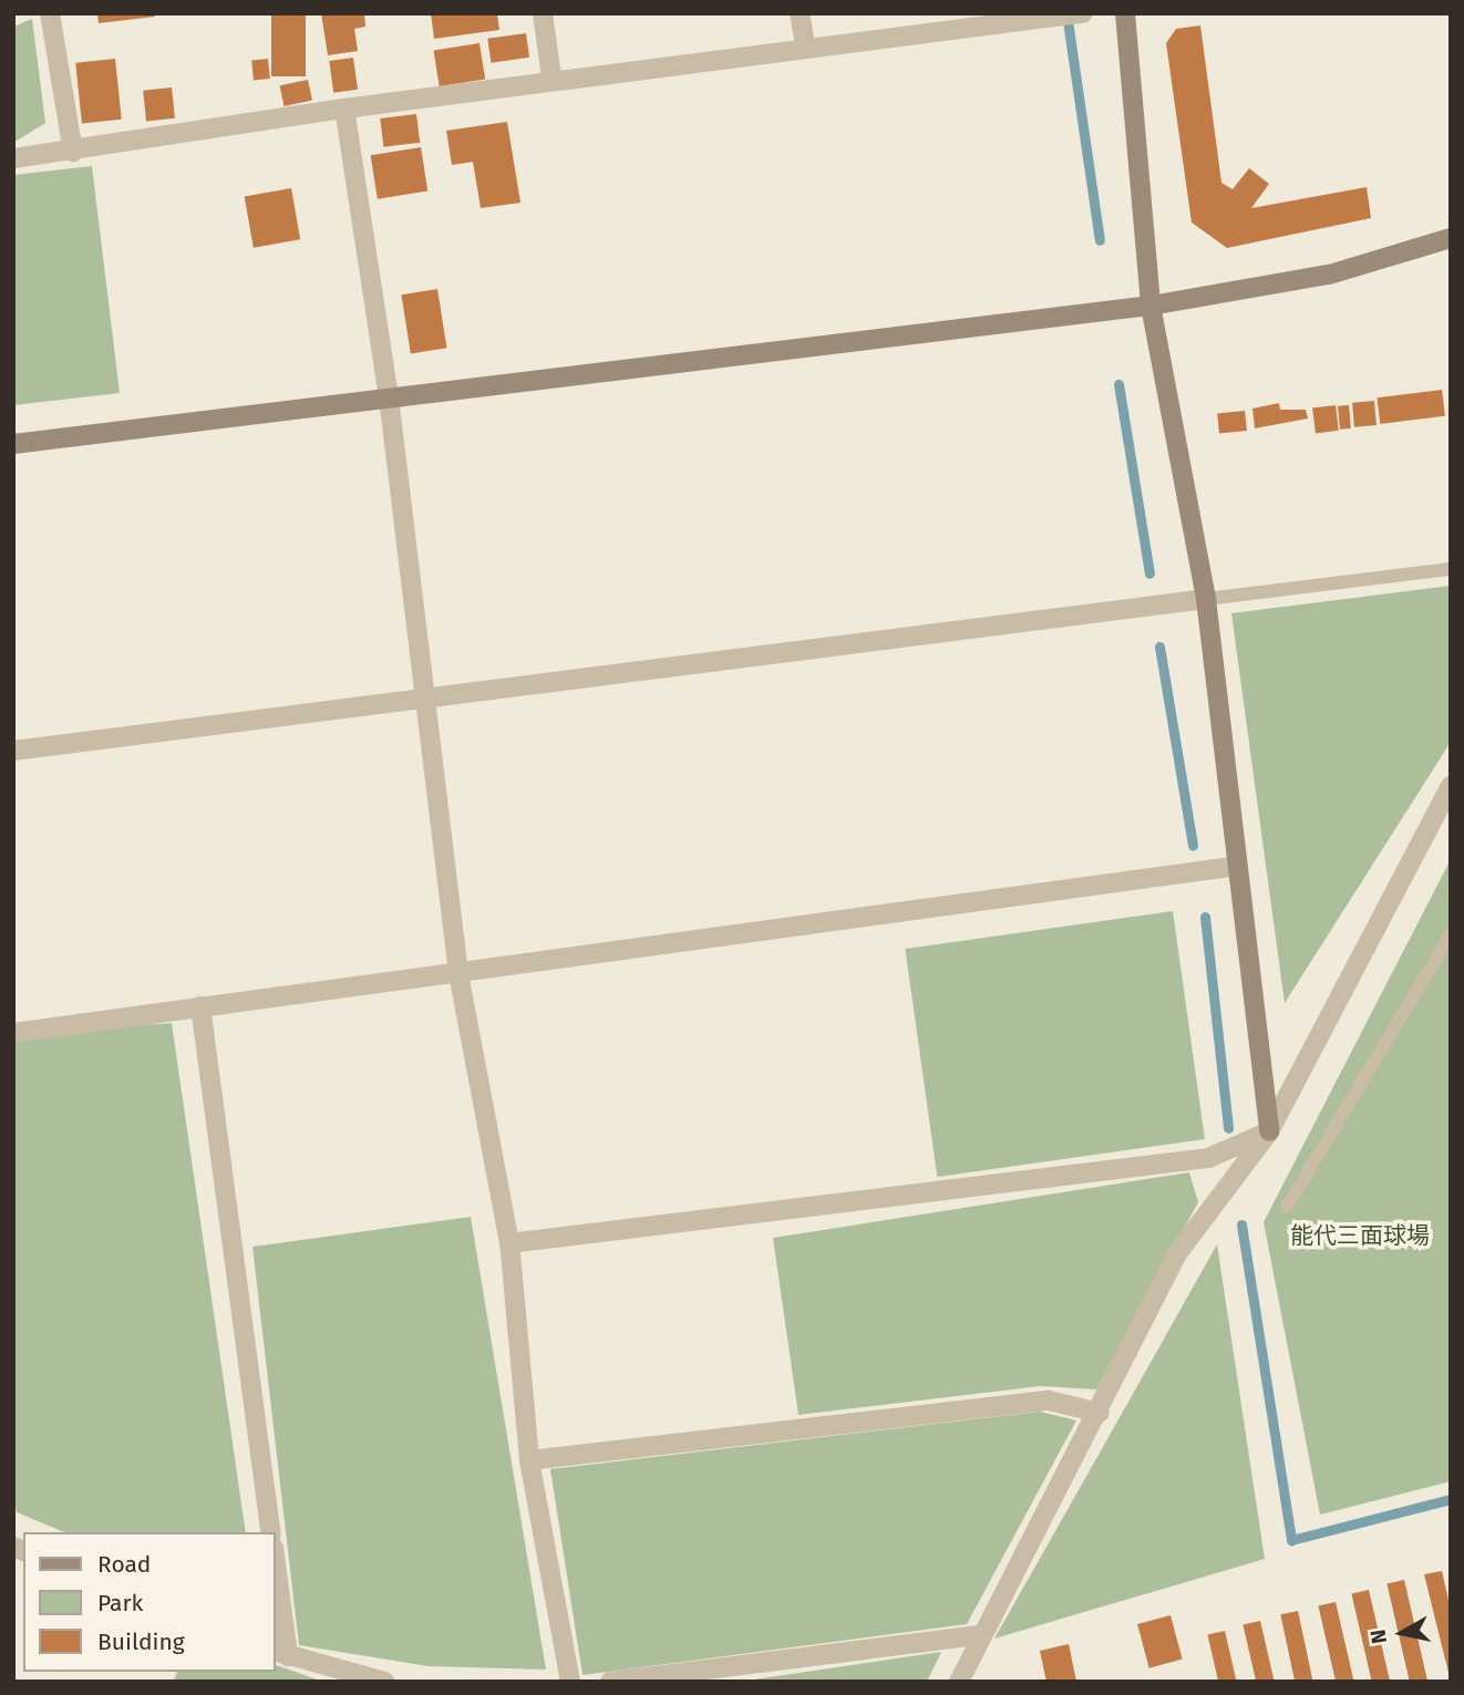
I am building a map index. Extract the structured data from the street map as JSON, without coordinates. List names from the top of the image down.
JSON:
{
  "parks": ["能代三面球場"],
  "legend": ["Road", "Park", "Building"],
  "north": "left"
}
